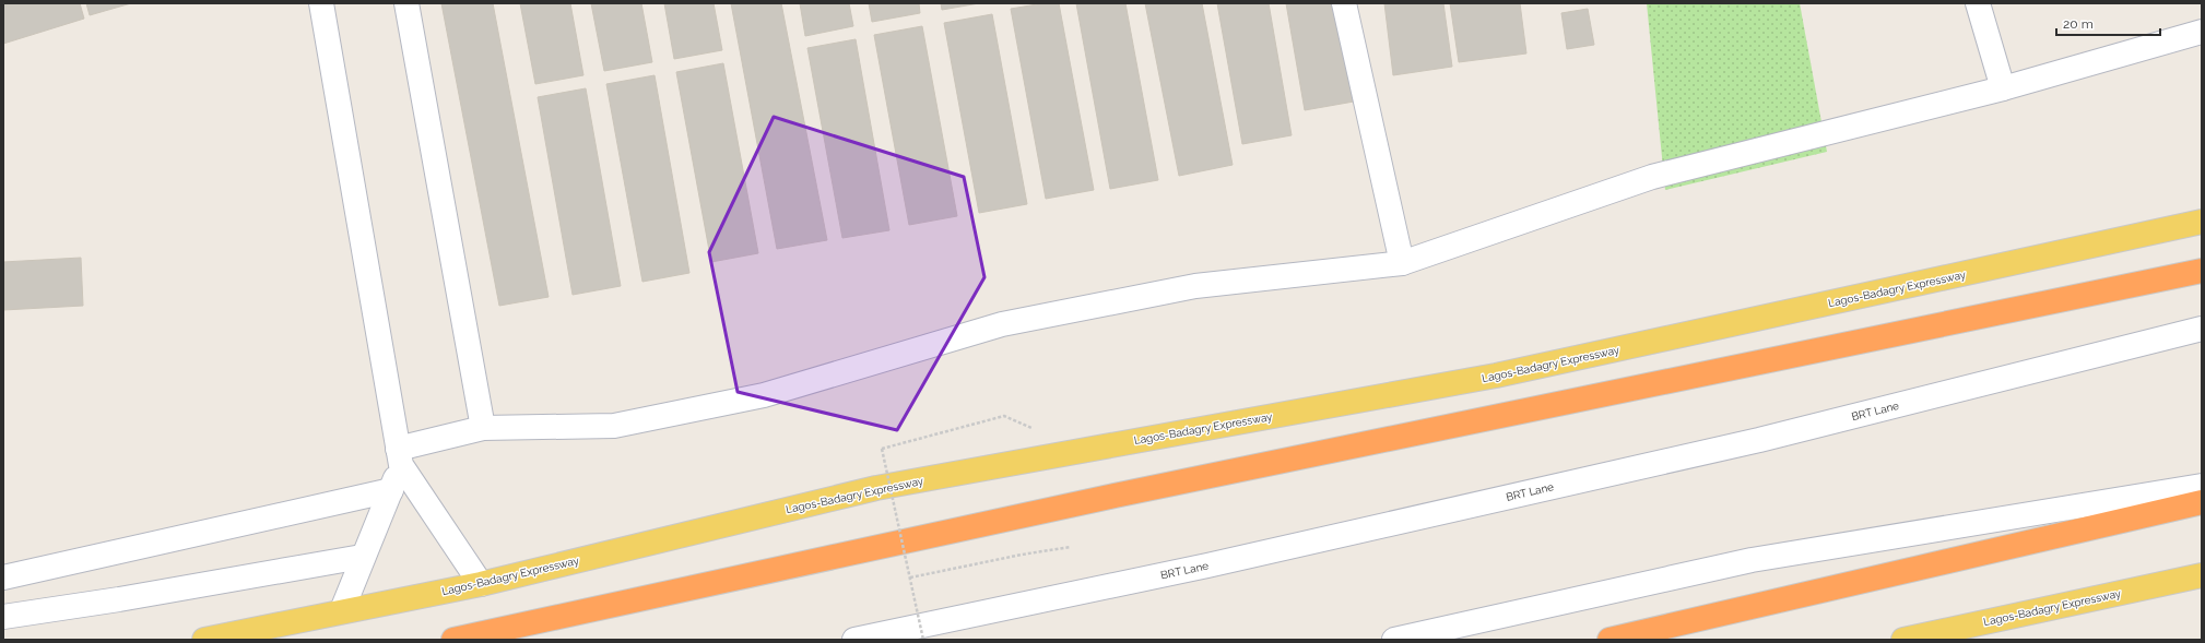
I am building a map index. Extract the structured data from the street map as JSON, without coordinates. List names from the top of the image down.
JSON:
{
  "streets": {
    "main road": ["Lagos-Badagry Expressway"],
    "street": ["BRT Lane"]
  },
  "scale_bar": "20 m"
}
